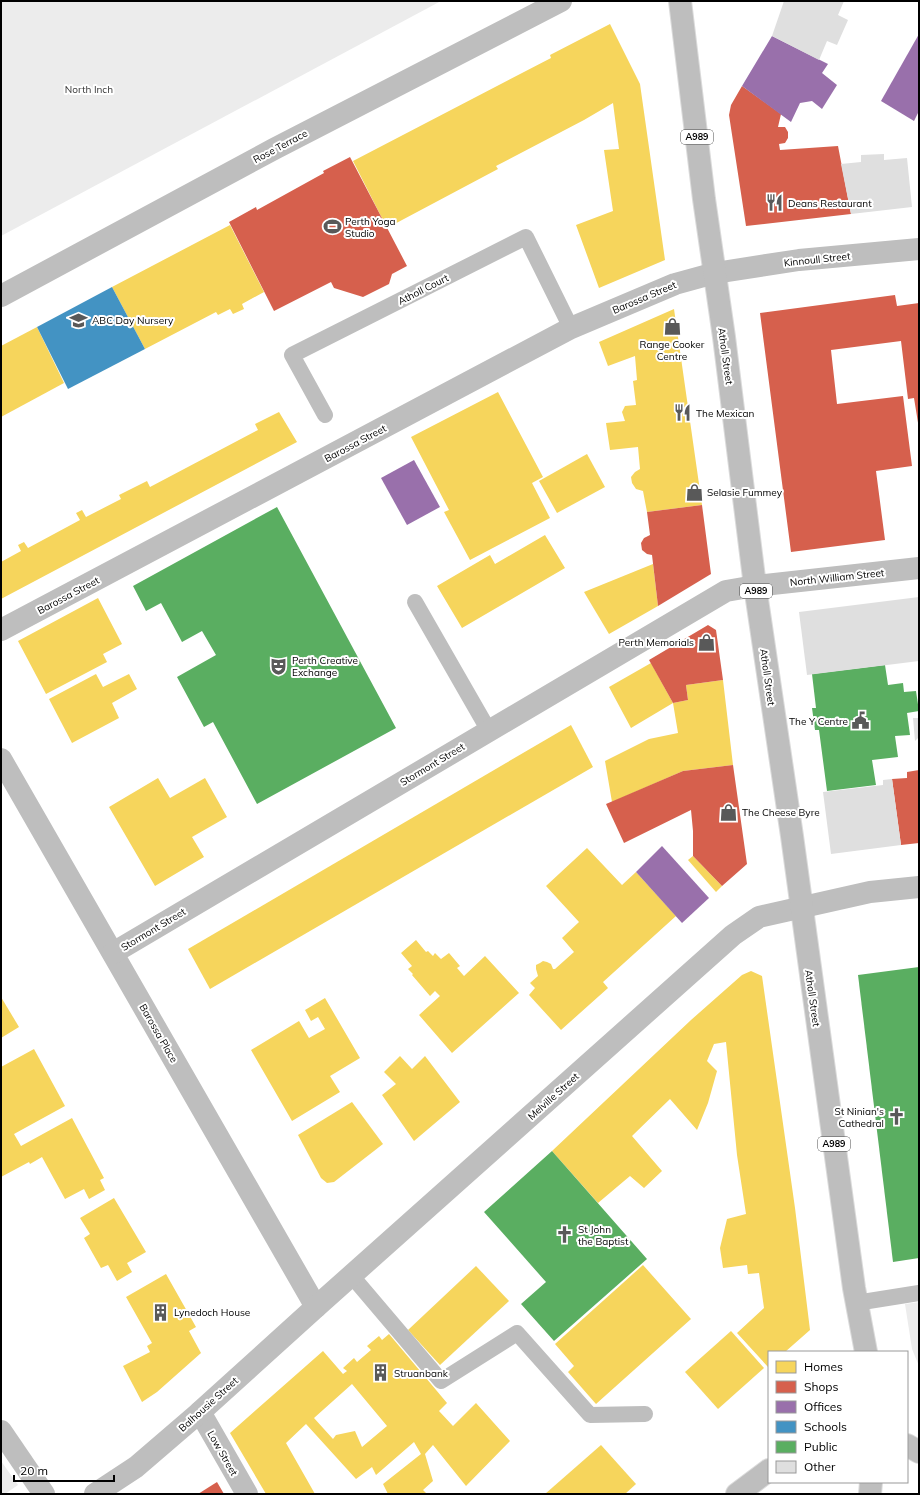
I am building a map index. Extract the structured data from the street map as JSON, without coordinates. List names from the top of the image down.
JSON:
{
  "streets": {
    "street": [
      "A989",
      "Rose Terrace",
      "Kinnoull Street",
      "Barossa Street",
      "Atholl Street",
      "North William Street",
      "Stormont Street",
      "Barossa Place",
      "Melville Street",
      "Balhousie Street",
      "Low Street"
    ],
    "lane": ["Atholl Court"]
  },
  "crossings": [
    ["Kinnoull Street", "Barossa Street"],
    ["Kinnoull Street", "Atholl Street"],
    ["Atholl Court", "Barossa Street"],
    ["Barossa Street", "Atholl Street"],
    ["Atholl Street", "North William Street"],
    ["Atholl Street", "Stormont Street"],
    ["Atholl Street", "Melville Street"],
    ["North William Street", "Stormont Street"],
    ["Stormont Street", "Barossa Place"],
    ["Barossa Place", "Melville Street"],
    ["Barossa Place", "Balhousie Street"],
    ["Melville Street", "Balhousie Street"],
    ["Balhousie Street", "Low Street"]
  ],
  "parks": ["North Inch"],
  "places": {
    "restaurant": ["Deans Restaurant", "The Mexican"],
    "sports": ["Perth Yoga Studio"],
    "school or university": ["ABC Day Nursery"],
    "shop": [
      "Range Cooker Centre",
      "Selasie Fummey",
      "Perth Memorials",
      "The Cheese Byre"
    ],
    "theatre": ["Perth Creative Exchange"],
    "public building": ["The Y Centre"],
    "church": ["St Ninian's Cathedral", "St John the Baptist"],
    "building": ["Lynedoch House", "Struanbank"]
  },
  "legend": [
    "Homes",
    "Shops",
    "Offices",
    "Schools",
    "Public",
    "Other"
  ],
  "scale_bar": "20 m"
}
